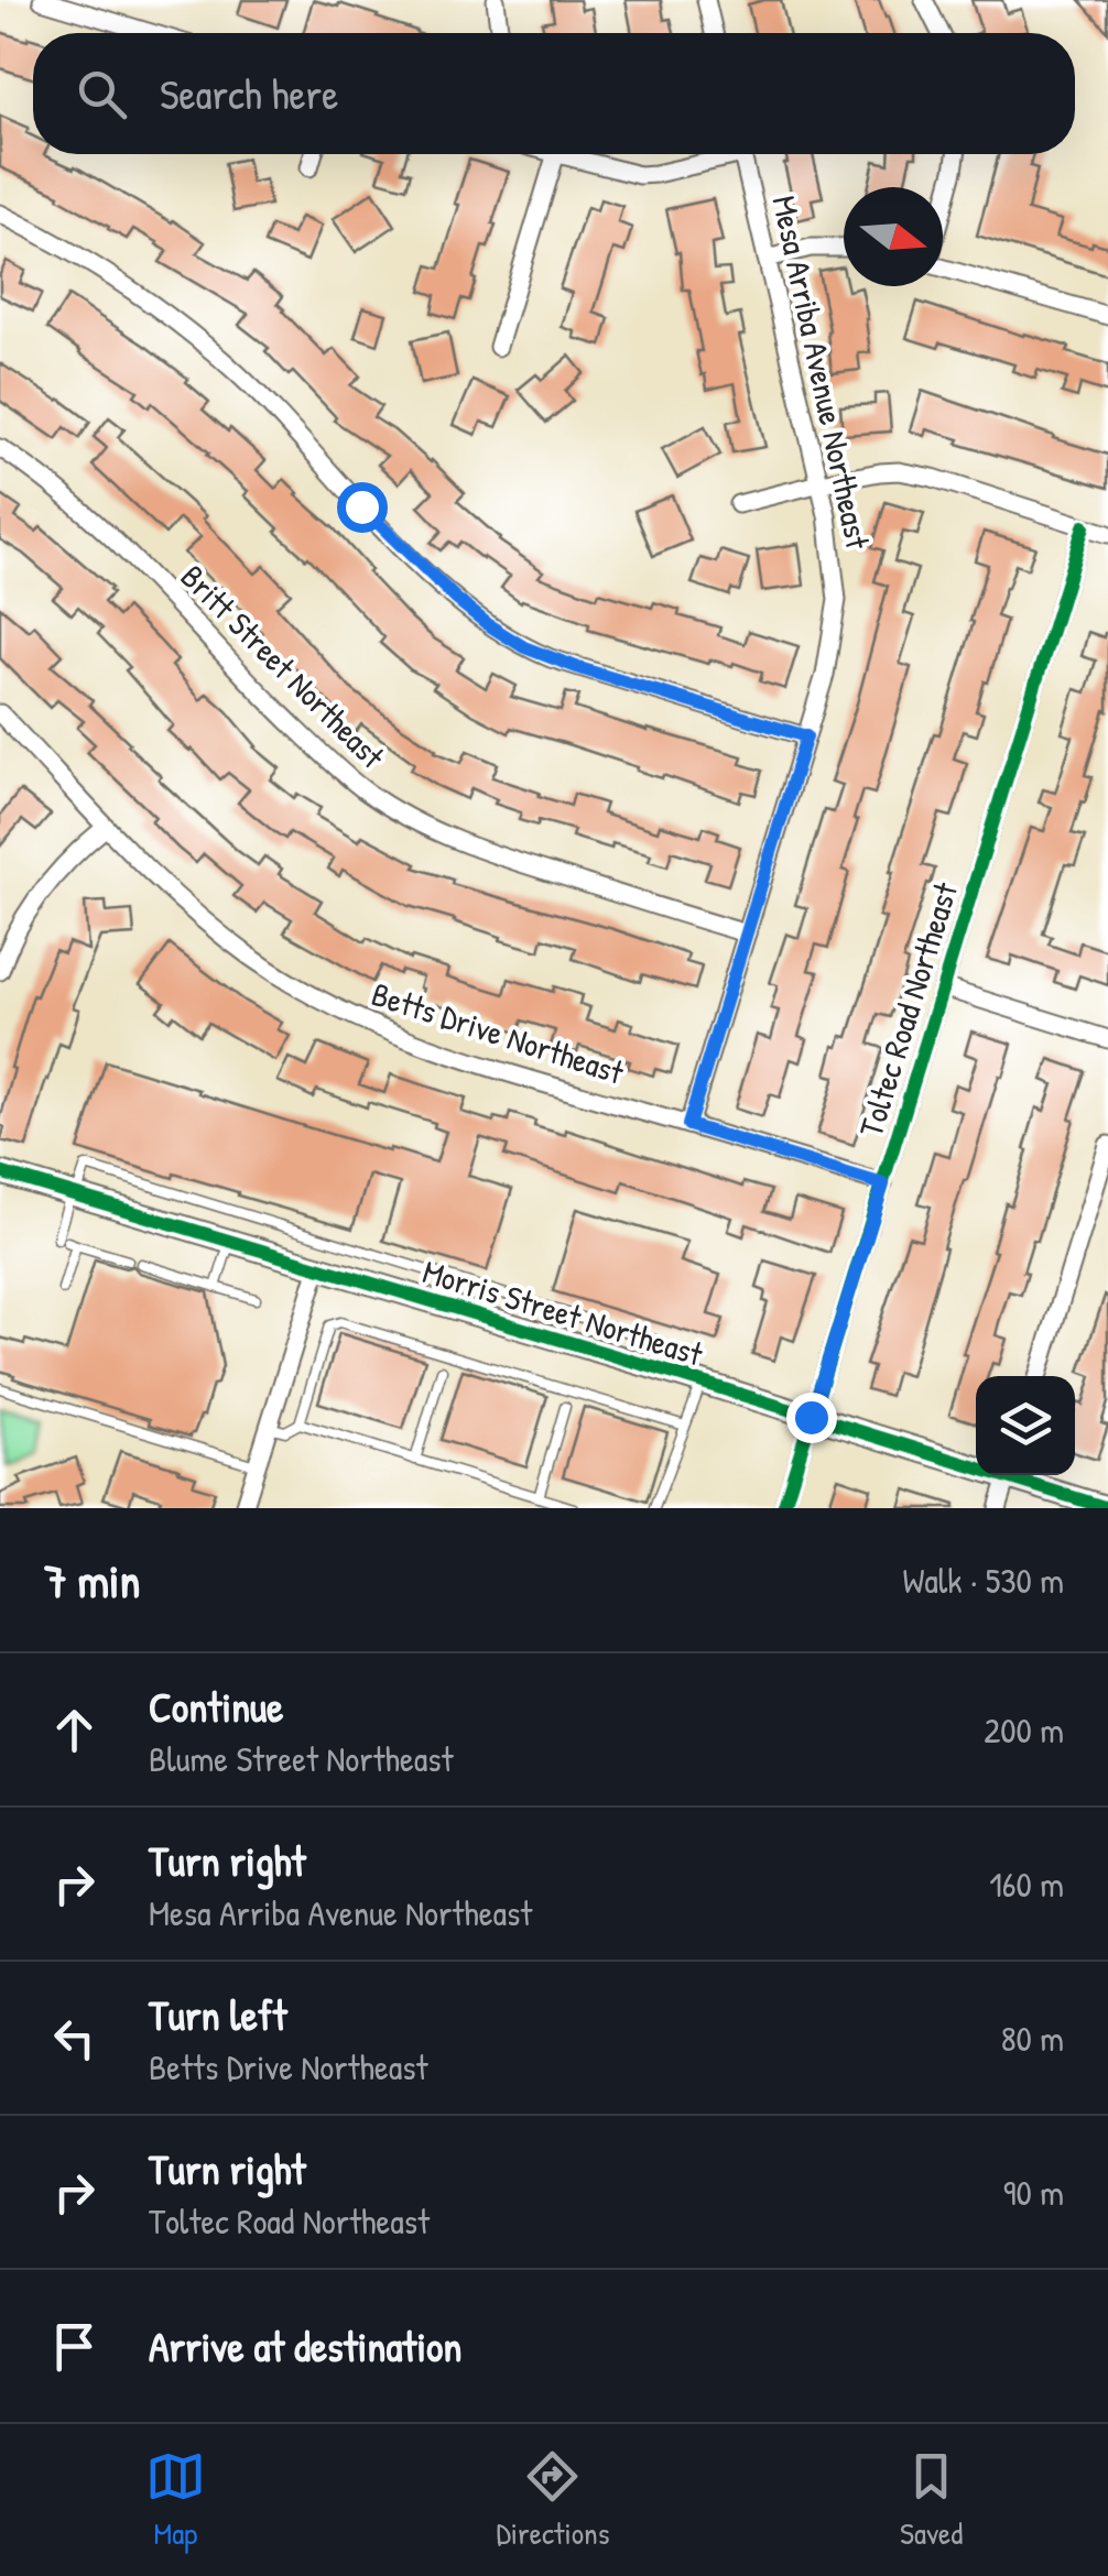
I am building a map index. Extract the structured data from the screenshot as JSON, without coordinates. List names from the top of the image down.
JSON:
{
  "streets": {
    "street": [
      "Mesa Arriba Avenue Northeast",
      "Britt Street Northeast",
      "Toltec Road Northeast",
      "Betts Drive Northeast",
      "Morris Street Northeast"
    ]
  },
  "crossings": [
    ["Mesa Arriba Avenue Northeast", "Britt Street Northeast"],
    ["Mesa Arriba Avenue Northeast", "Betts Drive Northeast"],
    ["Toltec Road Northeast", "Betts Drive Northeast"],
    ["Toltec Road Northeast", "Morris Street Northeast"]
  ],
  "north": "right",
  "page": {
    "search": "Search here",
    "heading": ["7 min", "Walk · 530 m"],
    "list": [
      ["Continue", "Blume Street Northeast", "200 m"],
      ["Turn right", "Mesa Arriba Avenue Northeast", "160 m"],
      ["Turn left", "Betts Drive Northeast", "80 m"],
      ["Turn right", "Toltec Road Northeast", "90 m"],
      "Arrive at destination"
    ],
    "nav": ["Map", "Directions", "Saved"]
  }
}
